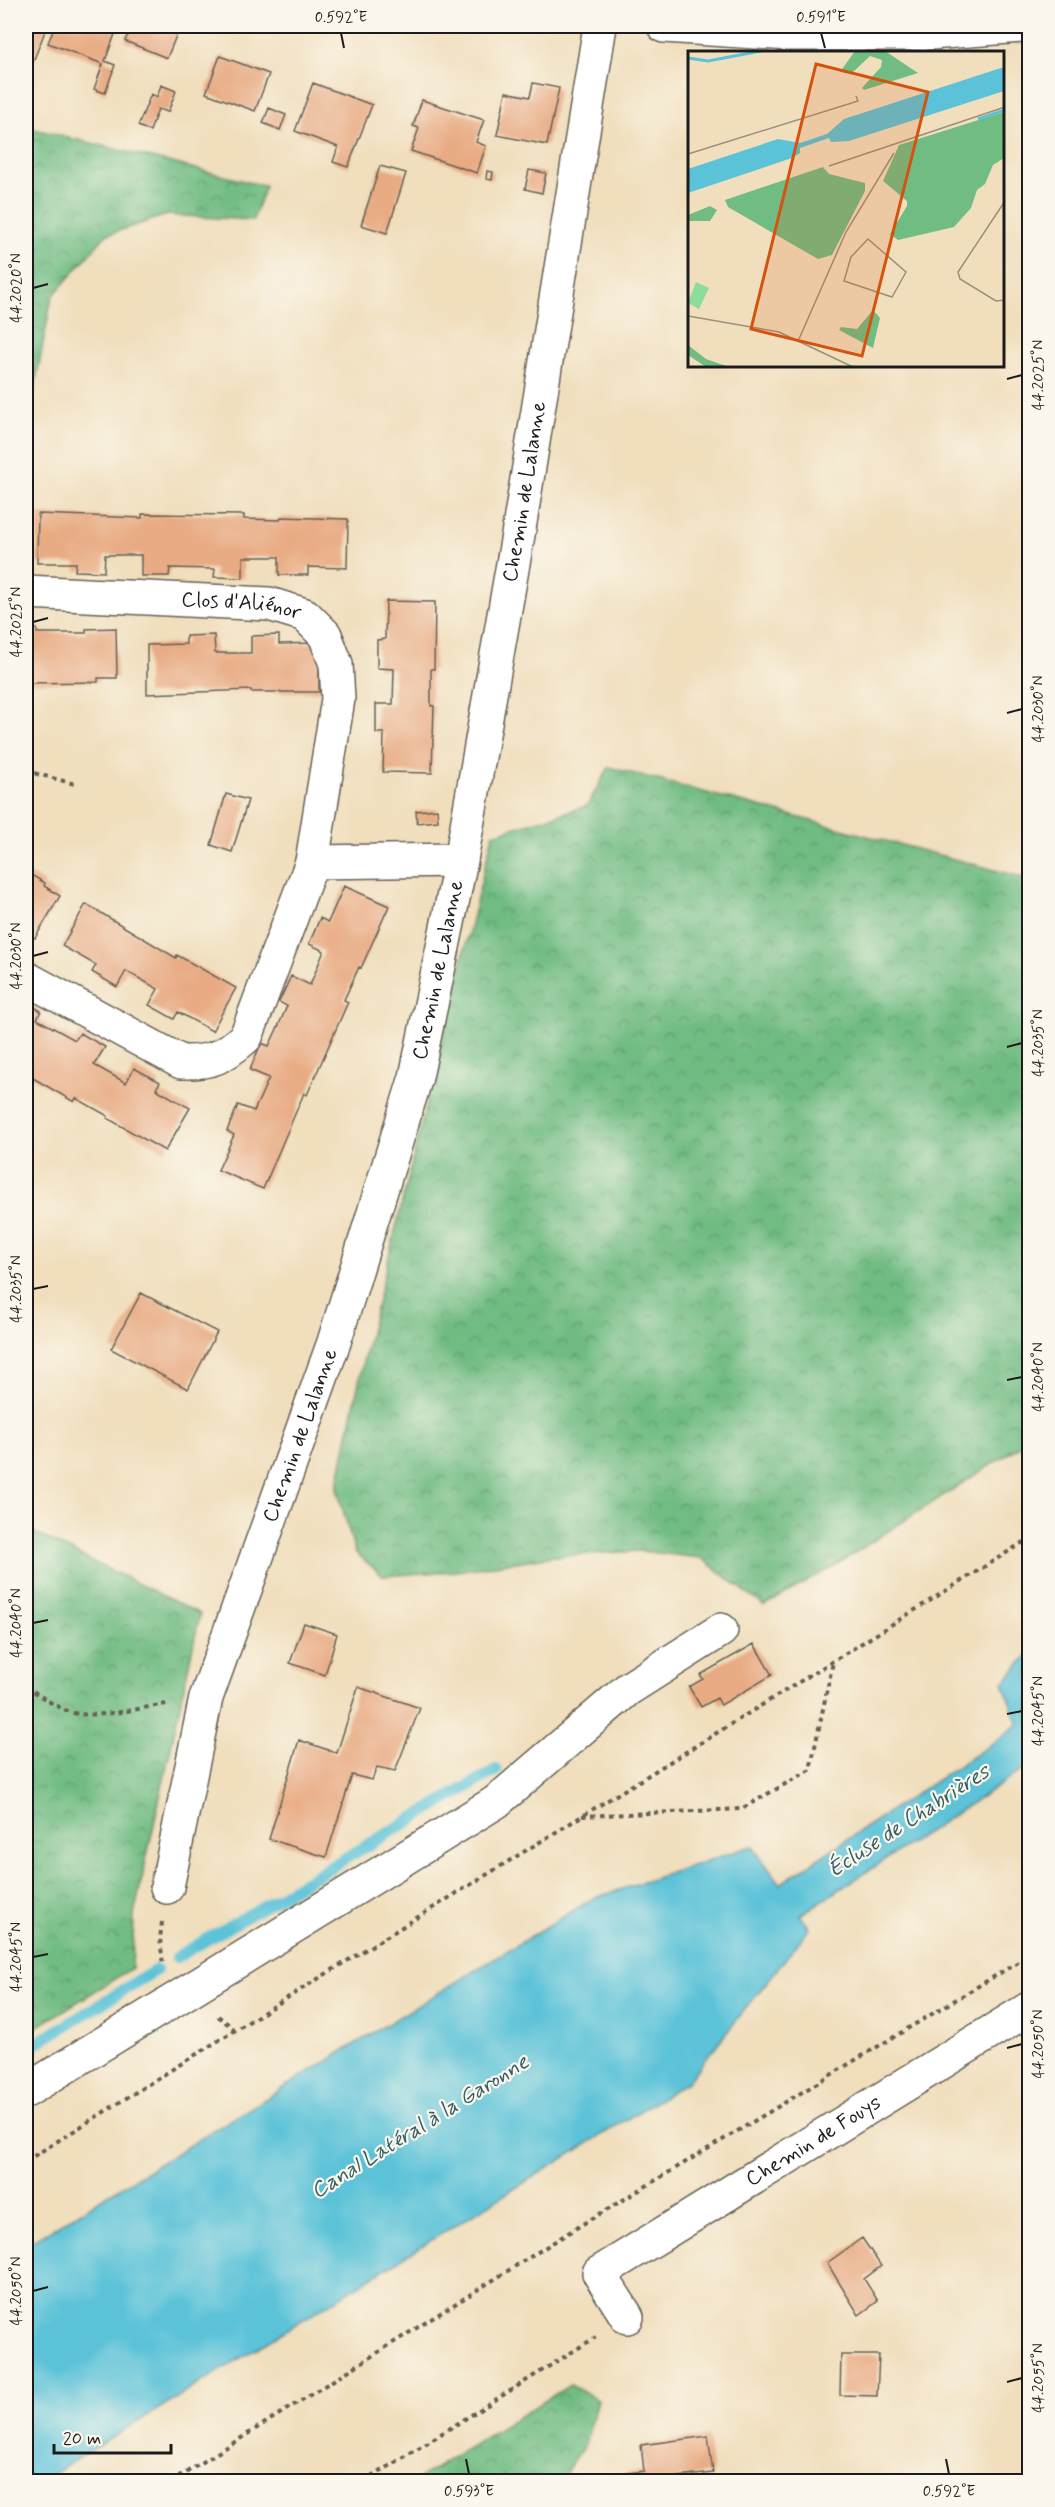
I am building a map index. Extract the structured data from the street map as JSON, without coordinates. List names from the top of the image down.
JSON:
{
  "streets": {
    "street": ["Chemin de Lalanne", "Clos d'Aliénor", "Chemin de Fouys"]
  },
  "water": ["Écluse de Chabrières", "Canal Latéral à la Garonne"],
  "scale_bar": "20 m",
  "coordinates": [
    "0.592°E",
    "0.591°E",
    "44.2020°N",
    "44.2025°N",
    "44.2030°N",
    "44.2035°N",
    "44.2040°N",
    "44.2045°N",
    "44.2050°N",
    "44.2055°N",
    "0.593°E"
  ]
}
